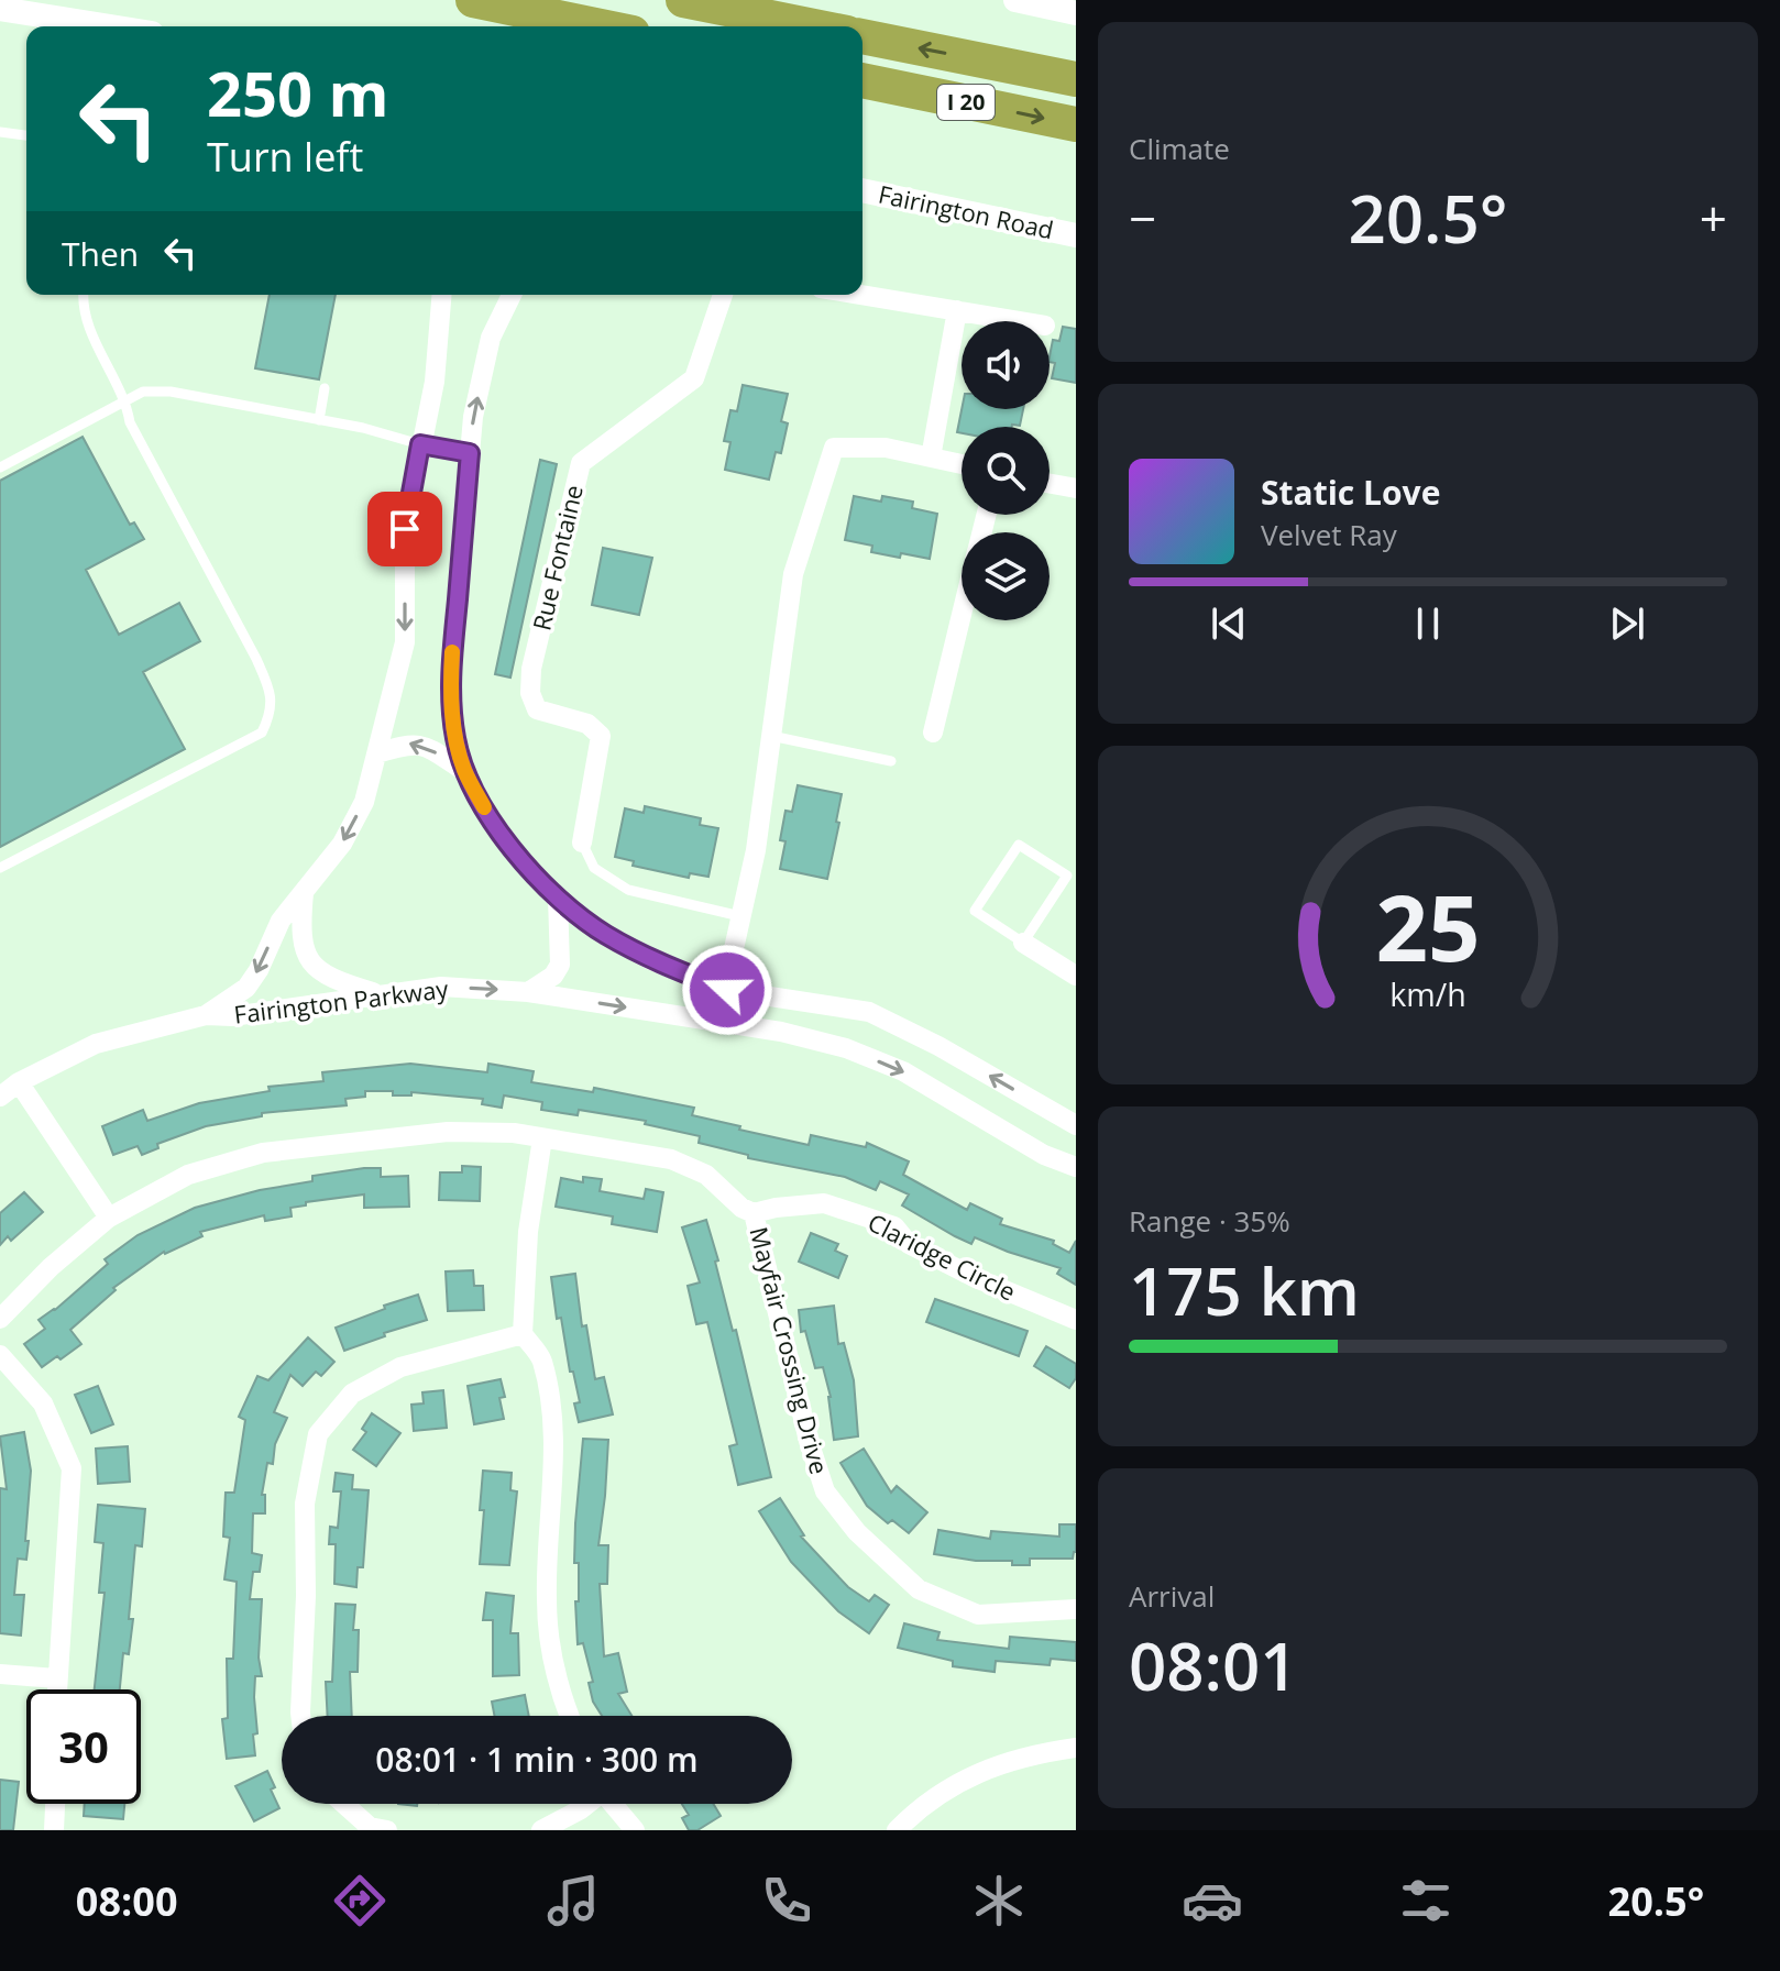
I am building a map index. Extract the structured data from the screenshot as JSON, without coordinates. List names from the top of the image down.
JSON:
{
  "streets": {
    "highway": ["I 20"],
    "street": [
      "Fairington Road",
      "Rue Fontaine",
      "Fairington Parkway",
      "Claridge Circle",
      "Mayfair Crossing Drive"
    ]
  },
  "crossings": [
    ["Claridge Circle", "Mayfair Crossing Drive"]
  ],
  "page": {
    "tile": [
      "Climate",
      ["Range · 35%", "175 km"],
      ["Arrival", "08:01"]
    ],
    "turn": ["250 m", "Turn left"],
    "heat": ["−", "20.5°", "+"],
    "then": "Then",
    "song": ["Static Love", "Velvet Ray"],
    "limit": "30",
    "trip": "08:01 · 1 min · 300 m",
    "tabs": ["08:00", "20.5°"],
    "gauge": ["25", "km/h"]
  }
}
